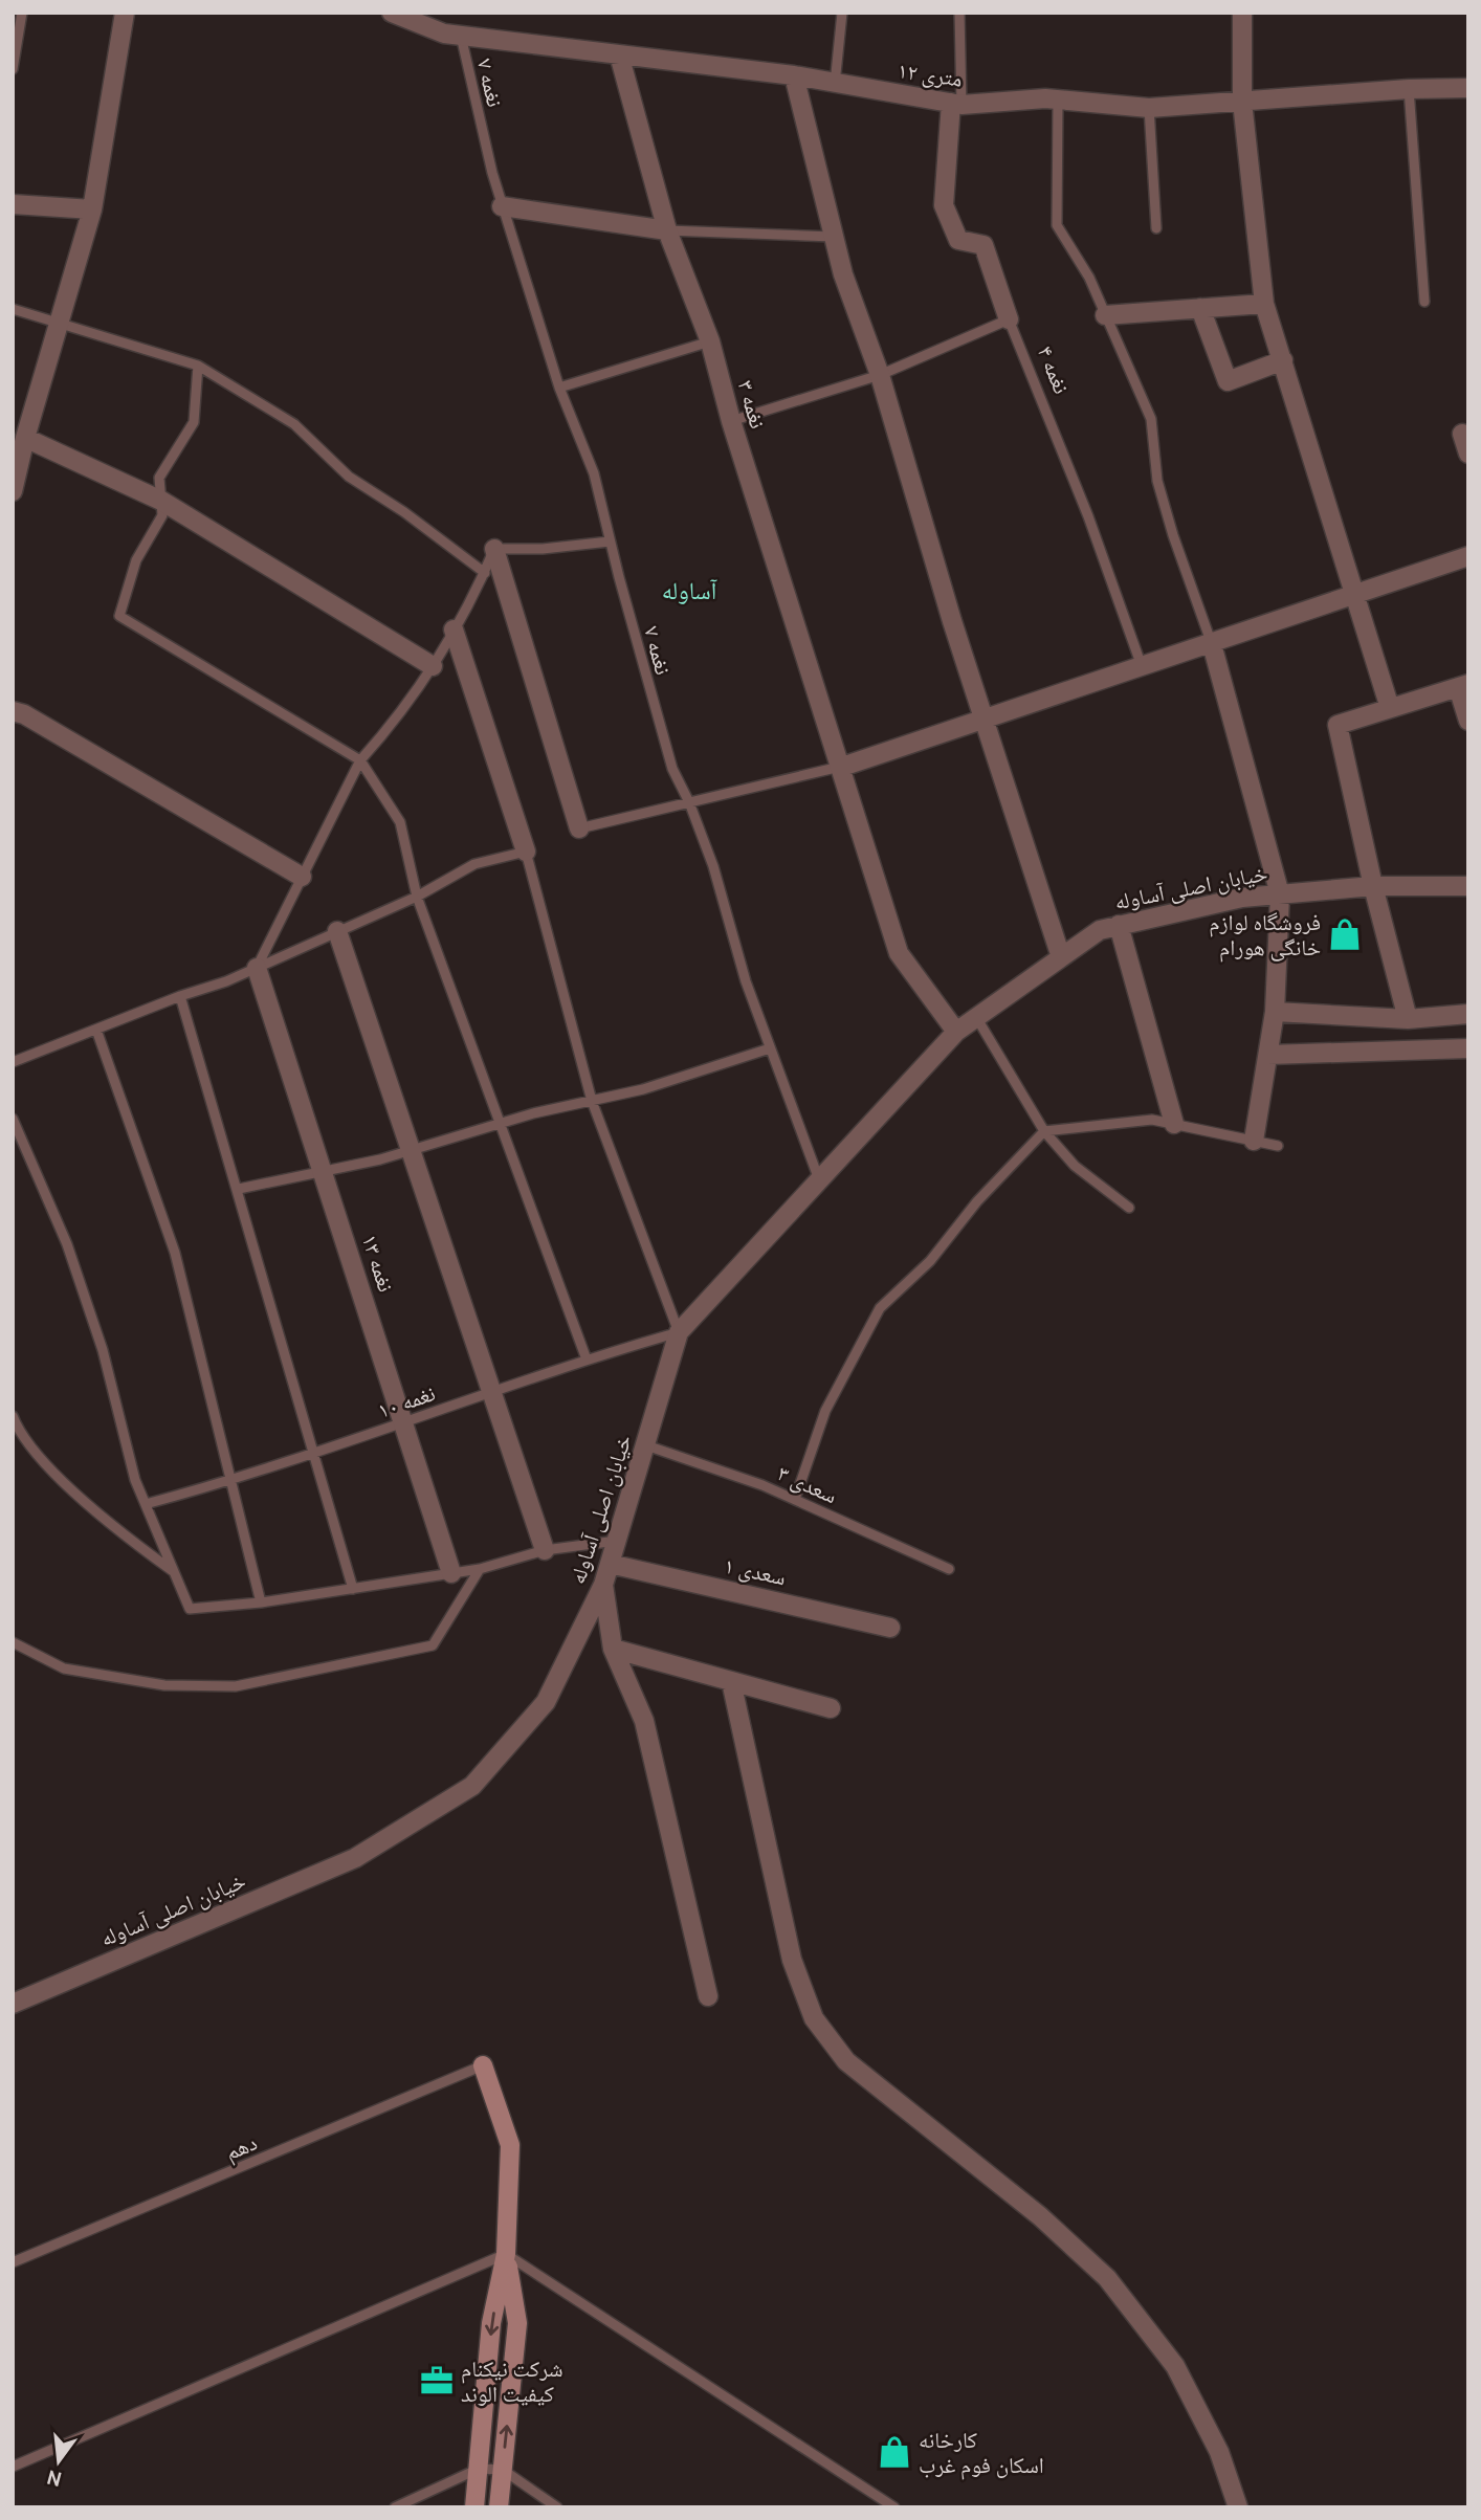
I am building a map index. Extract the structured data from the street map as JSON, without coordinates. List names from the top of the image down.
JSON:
{
  "streets": {
    "street": [
      "۱۲ متری",
      "نغمه ۴",
      "نغمه ۳",
      "خیابان اصلی آساوله",
      "نغمه ۱۳",
      "سعدی ۱"
    ],
    "lane": [
      "نغمه ۷",
      "نغمه ۱۰",
      "سعدی ۳",
      "دهم"
    ]
  },
  "crossings": [
    ["۱۲ متری", "نغمه ۷"],
    ["۱۲ متری", "نغمه ۴"],
    ["۱۲ متری", "نغمه ۳"],
    ["نغمه ۷", "خیابان اصلی آساوله"],
    ["خیابان اصلی آساوله", "نغمه ۱۰"],
    ["خیابان اصلی آساوله", "سعدی ۳"],
    ["خیابان اصلی آساوله", "سعدی ۱"],
    ["نغمه ۱۳", "نغمه ۱۰"]
  ],
  "districts": ["آساوله"],
  "places": {
    "shop": ["فروشگاه لوازم خانگی هورام", "کارخانه اسکان فوم غرب"],
    "office": ["شرکت نیکنام کیفیت الوند"]
  },
  "north": "bottom"
}
